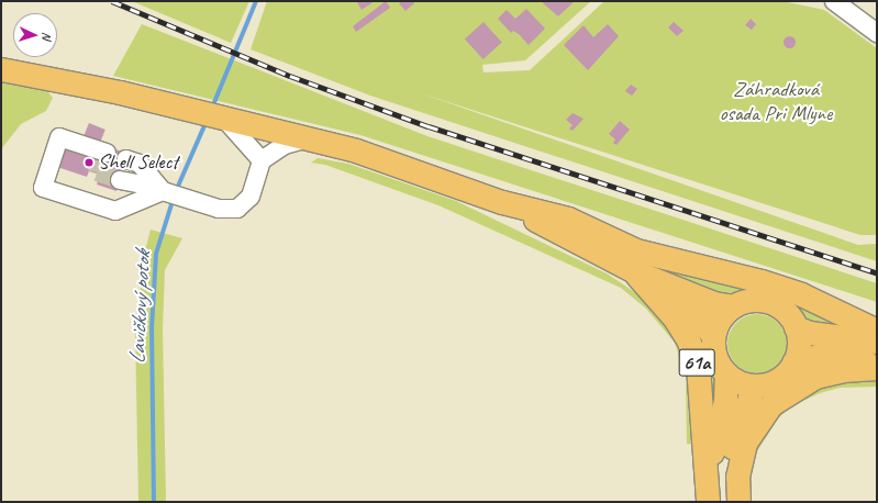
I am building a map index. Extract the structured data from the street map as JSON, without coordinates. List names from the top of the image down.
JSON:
{
  "streets": {
    "main road": ["61a"]
  },
  "water": ["Lavičkový potok"],
  "parks": ["Záhradková osada Pri Mlyne"],
  "places": ["Shell Select"],
  "north": "right"
}
